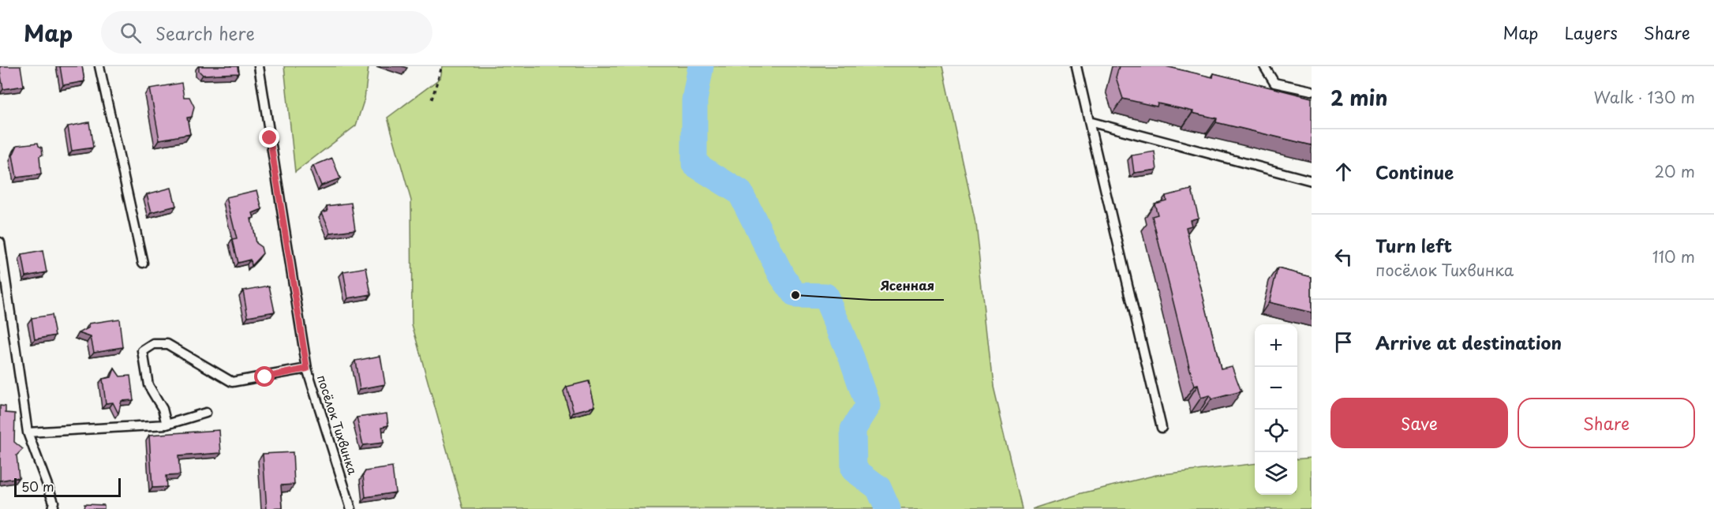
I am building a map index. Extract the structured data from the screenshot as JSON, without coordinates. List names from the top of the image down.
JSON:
{
  "streets": {
    "lane": ["посёлок Тихвинка"]
  },
  "places": ["Ясенная"],
  "scale_bar": "50 m",
  "page": {
    "header": "Map",
    "search": "Search here",
    "nav": ["Map", "Layers", "Share"],
    "heading": ["2 min", "Walk · 130 m"],
    "list": [
      ["Continue", "20 m"],
      ["Turn left", "посёлок Тихвинка", "110 m"],
      "Arrive at destination"
    ],
    "map_buttons": ["+", "−"],
    "buttons": ["Save", "Share"],
    "scale": "50 m"
  }
}
